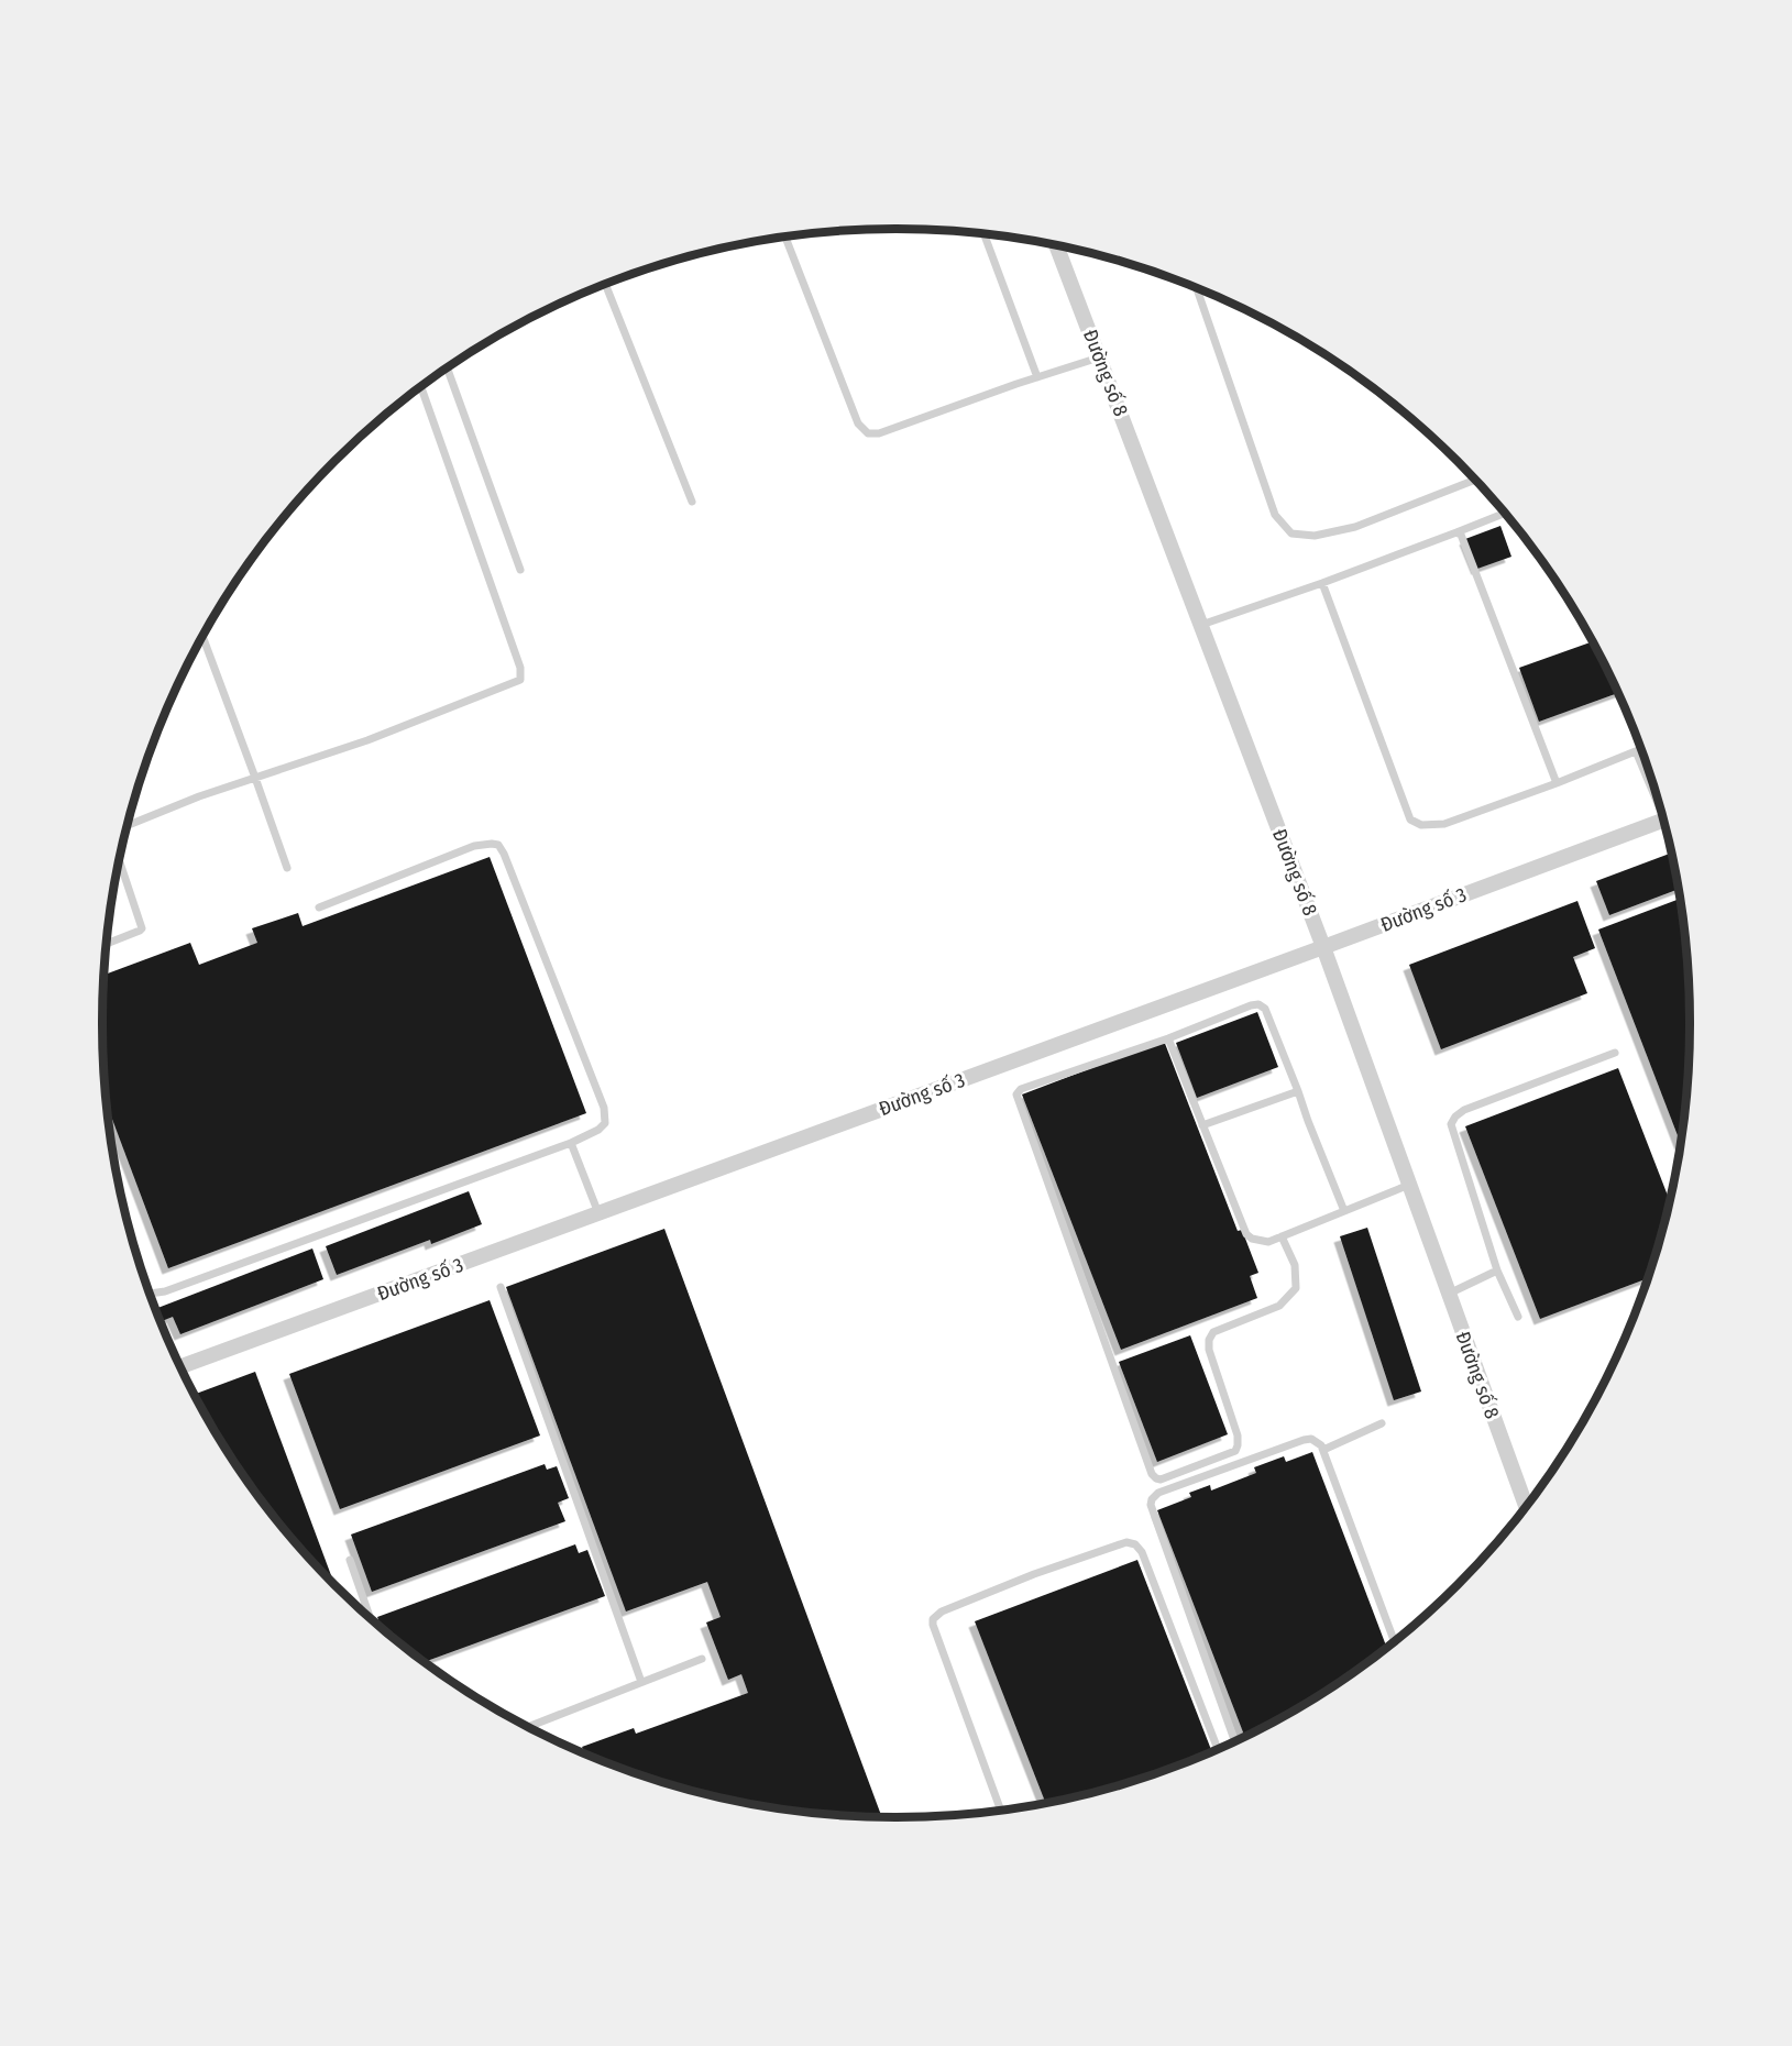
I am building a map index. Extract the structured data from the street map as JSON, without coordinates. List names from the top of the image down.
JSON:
{
  "streets": {
    "street": ["Đường số 8", "Đường số 3"]
  },
  "crossings": [
    ["Đường số 8", "Đường số 3"]
  ]
}
